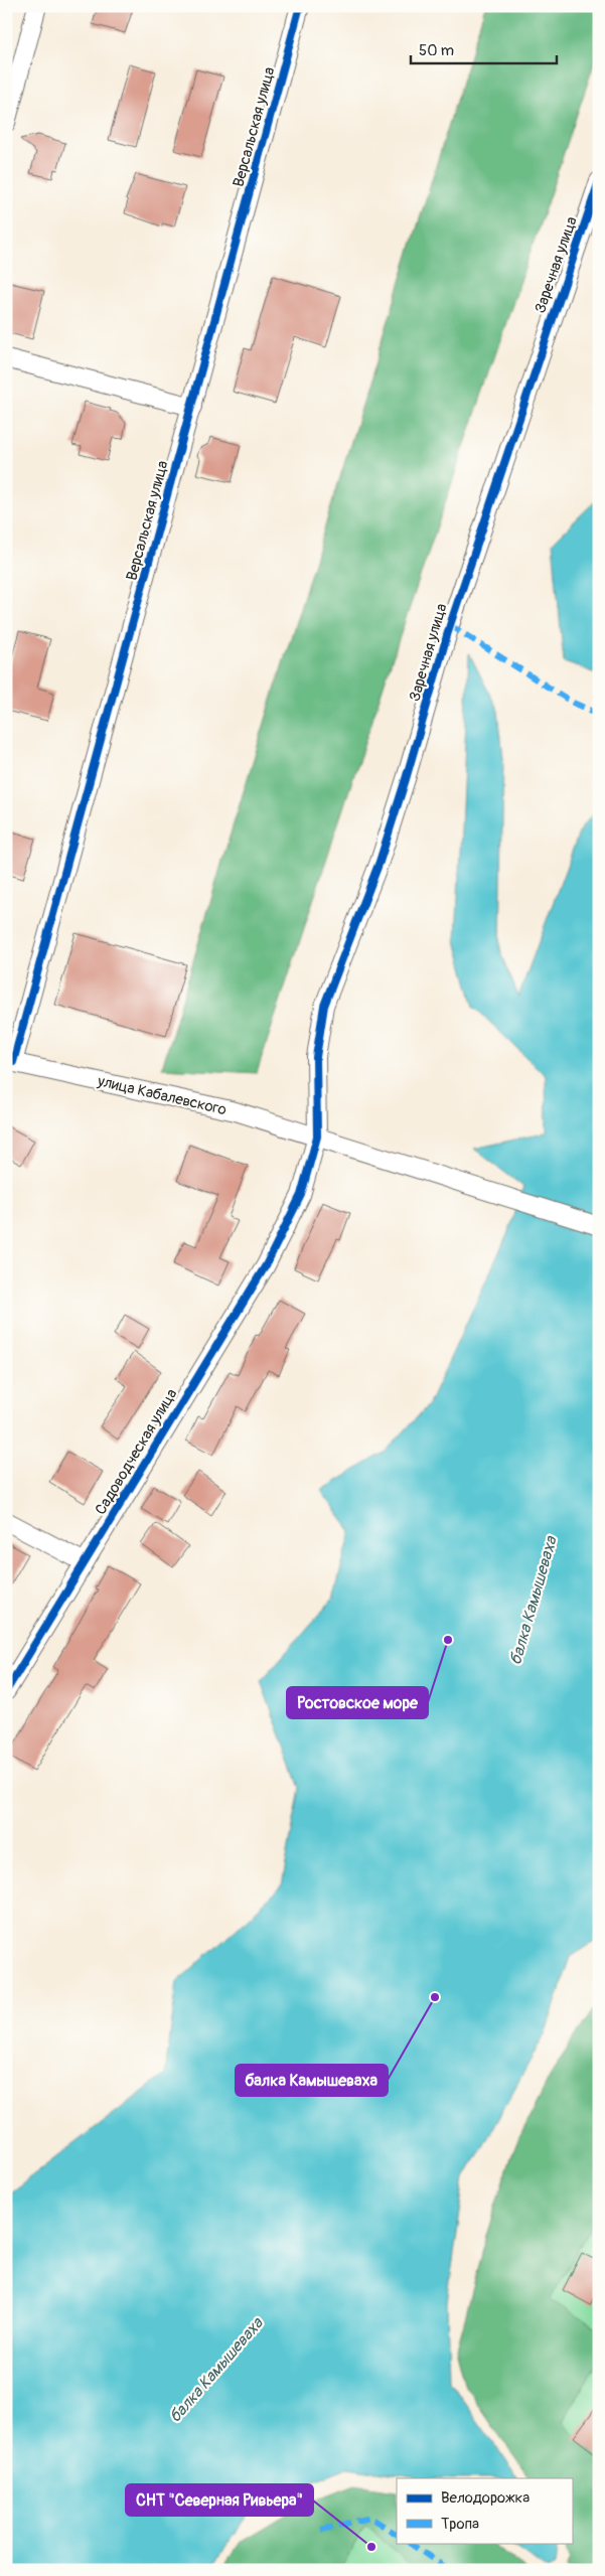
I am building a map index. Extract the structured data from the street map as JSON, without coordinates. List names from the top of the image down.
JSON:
{
  "streets": {
    "street": [
      "Версальская улица",
      "Заречная улица",
      "улица Кабалевского",
      "Садоводческая улица"
    ]
  },
  "crossings": [
    ["Версальская улица", "улица Кабалевского"],
    ["Заречная улица", "улица Кабалевского"],
    ["Заречная улица", "Садоводческая улица"]
  ],
  "water": ["балка Камышеваха"],
  "places": ["Ростовское море", "балка Камышеваха", "СНТ \"Северная Ривьера\""],
  "legend": ["Велодорожка", "Тропа"],
  "scale_bar": "50 m"
}
